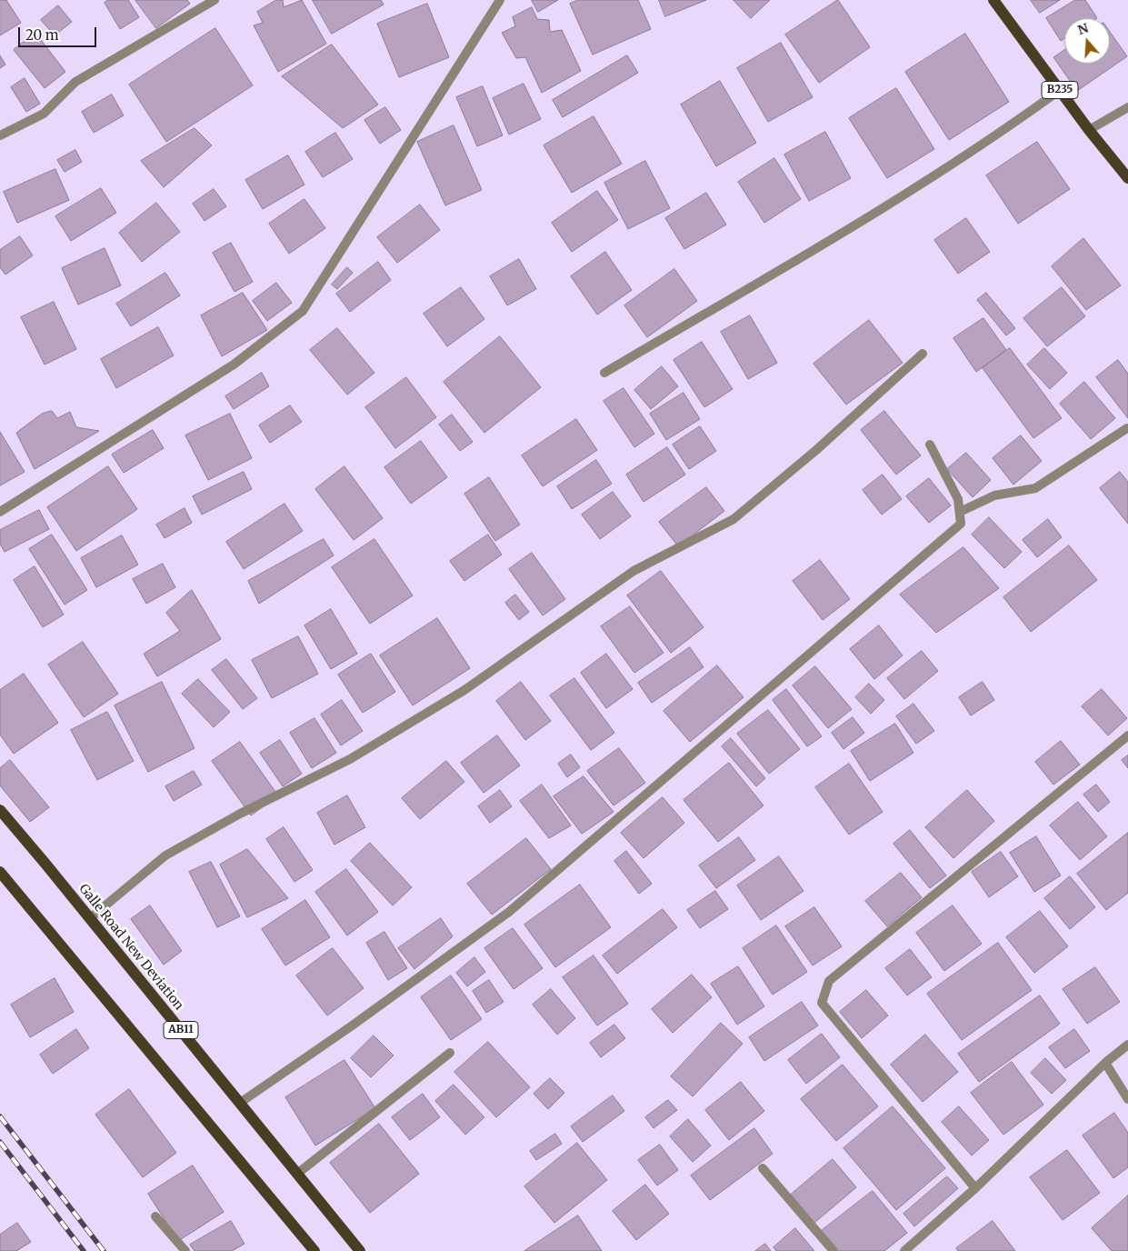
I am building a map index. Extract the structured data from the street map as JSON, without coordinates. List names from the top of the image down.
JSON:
{
  "streets": {
    "main road": ["B235", "Galle Road New Deviation", "AB11"]
  },
  "scale_bar": "20 m",
  "north": "top"
}
